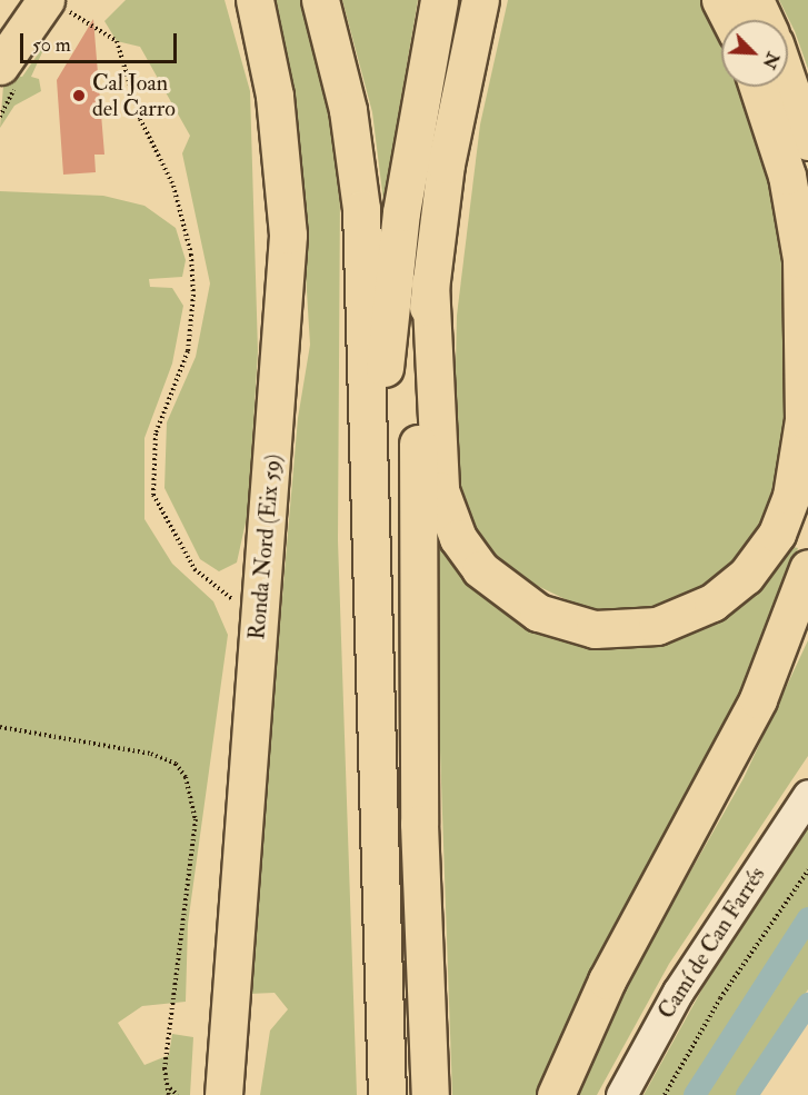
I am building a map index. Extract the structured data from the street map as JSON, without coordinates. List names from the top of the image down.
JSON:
{
  "streets": {
    "main road": ["Ronda Nord (Eix 59)"],
    "street": ["Camí de Can Farrés"]
  },
  "places": ["Cal Joan del Carro"],
  "scale_bar": "50 m",
  "north": "bottom right"
}
